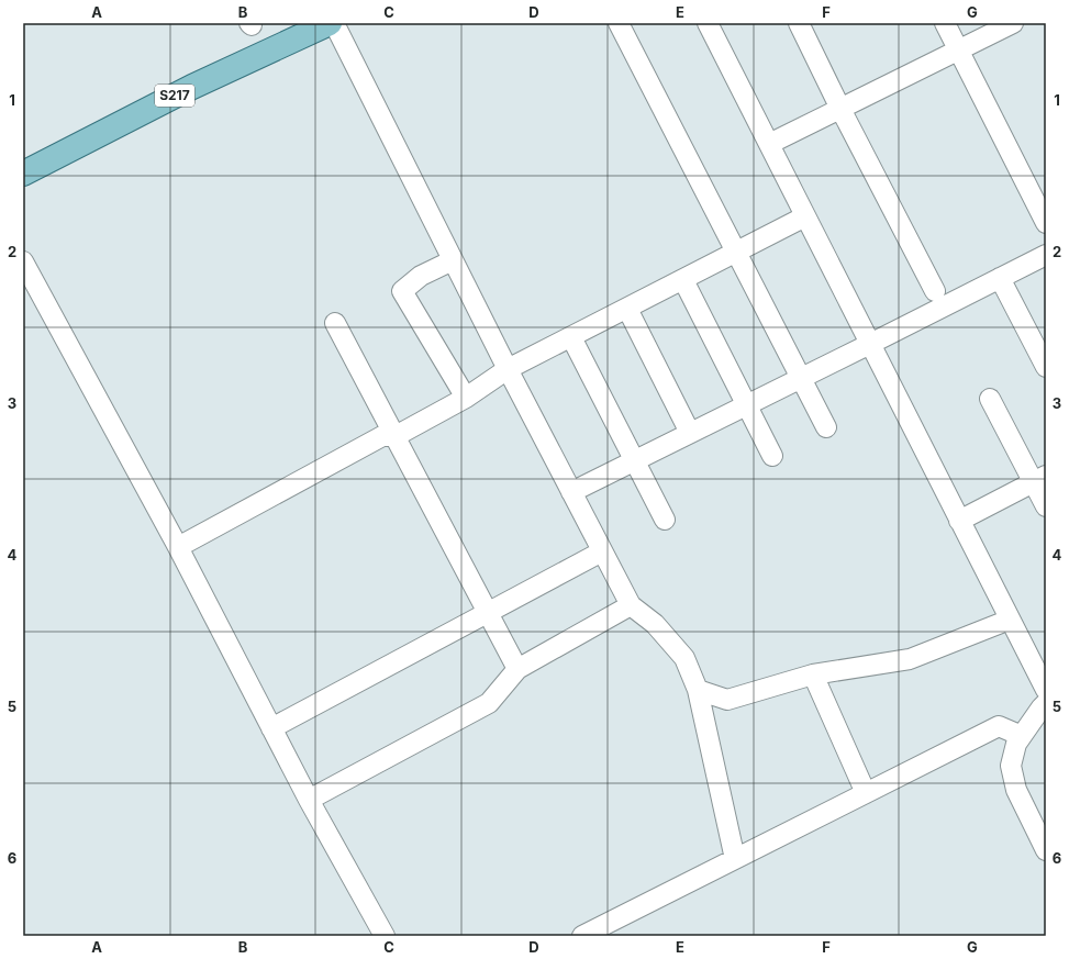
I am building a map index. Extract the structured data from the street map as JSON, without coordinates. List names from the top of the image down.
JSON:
{
  "streets": {
    "main road": ["S217"]
  },
  "grid": {
    "columns": [
      "A",
      "B",
      "C",
      "D",
      "E",
      "F",
      "G"
    ],
    "rows": [
      "1",
      "2",
      "3",
      "4",
      "5",
      "6"
    ]
  }
}
